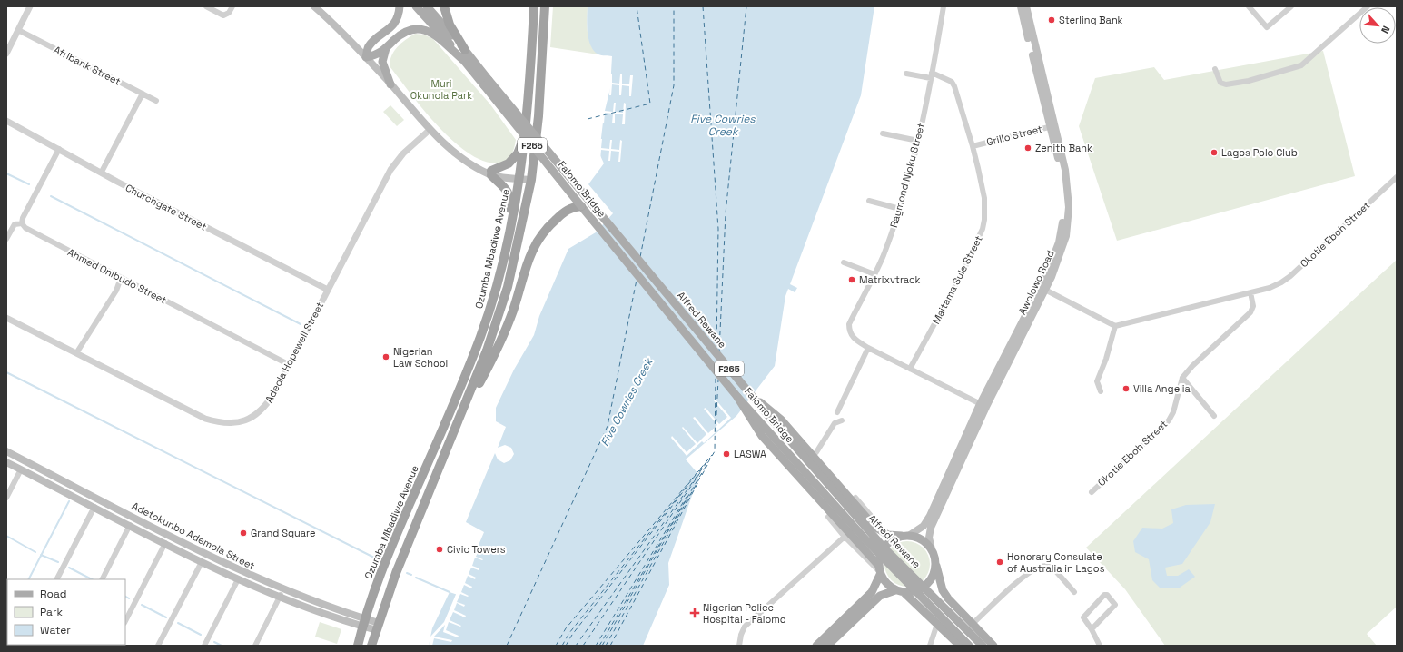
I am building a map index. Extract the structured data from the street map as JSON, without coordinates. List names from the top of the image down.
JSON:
{
  "streets": {
    "highway": ["Ozumba Mbadiwe Avenue"],
    "main road": [
      "F265",
      "Falomo Bridge",
      "Awolowo Road",
      "Alfred Rewane",
      "Adetokunbo Ademola Street"
    ],
    "street": [
      "Afribank Street",
      "Grillo Street",
      "Raymond Njoku Street",
      "Churchgate Street",
      "Okotie Eboh Street",
      "Ahmed Onibudo Street",
      "Maitama Sule Street",
      "Adeola Hopewell Street"
    ]
  },
  "crossings": [
    ["Grillo Street", "Maitama Sule Street"],
    ["Grillo Street", "Awolowo Road"],
    ["F265", "Falomo Bridge"],
    ["F265", "Alfred Rewane"],
    ["Raymond Njoku Street", "Maitama Sule Street"],
    ["Raymond Njoku Street", "Awolowo Road"],
    ["Falomo Bridge", "Alfred Rewane"],
    ["Churchgate Street", "Adeola Hopewell Street"],
    ["Ozumba Mbadiwe Avenue", "Adetokunbo Ademola Street"],
    ["Ahmed Onibudo Street", "Adeola Hopewell Street"]
  ],
  "water": ["Five Cowries Creek"],
  "parks": ["Muri Okunola Park"],
  "places": {
    "other": [
      "Sterling Bank",
      "Zenith Bank",
      "Lagos Polo Club",
      "Matrixvtrack",
      "Nigerian Law School",
      "Villa Angelia",
      "LASWA",
      "Grand Square",
      "Civic Towers",
      "Honorary Consulate of Australia in Lagos"
    ],
    "health": ["Nigerian Police Hospital - Falomo"]
  },
  "legend": ["Road", "Park", "Water"],
  "north": "bottom right"
}
